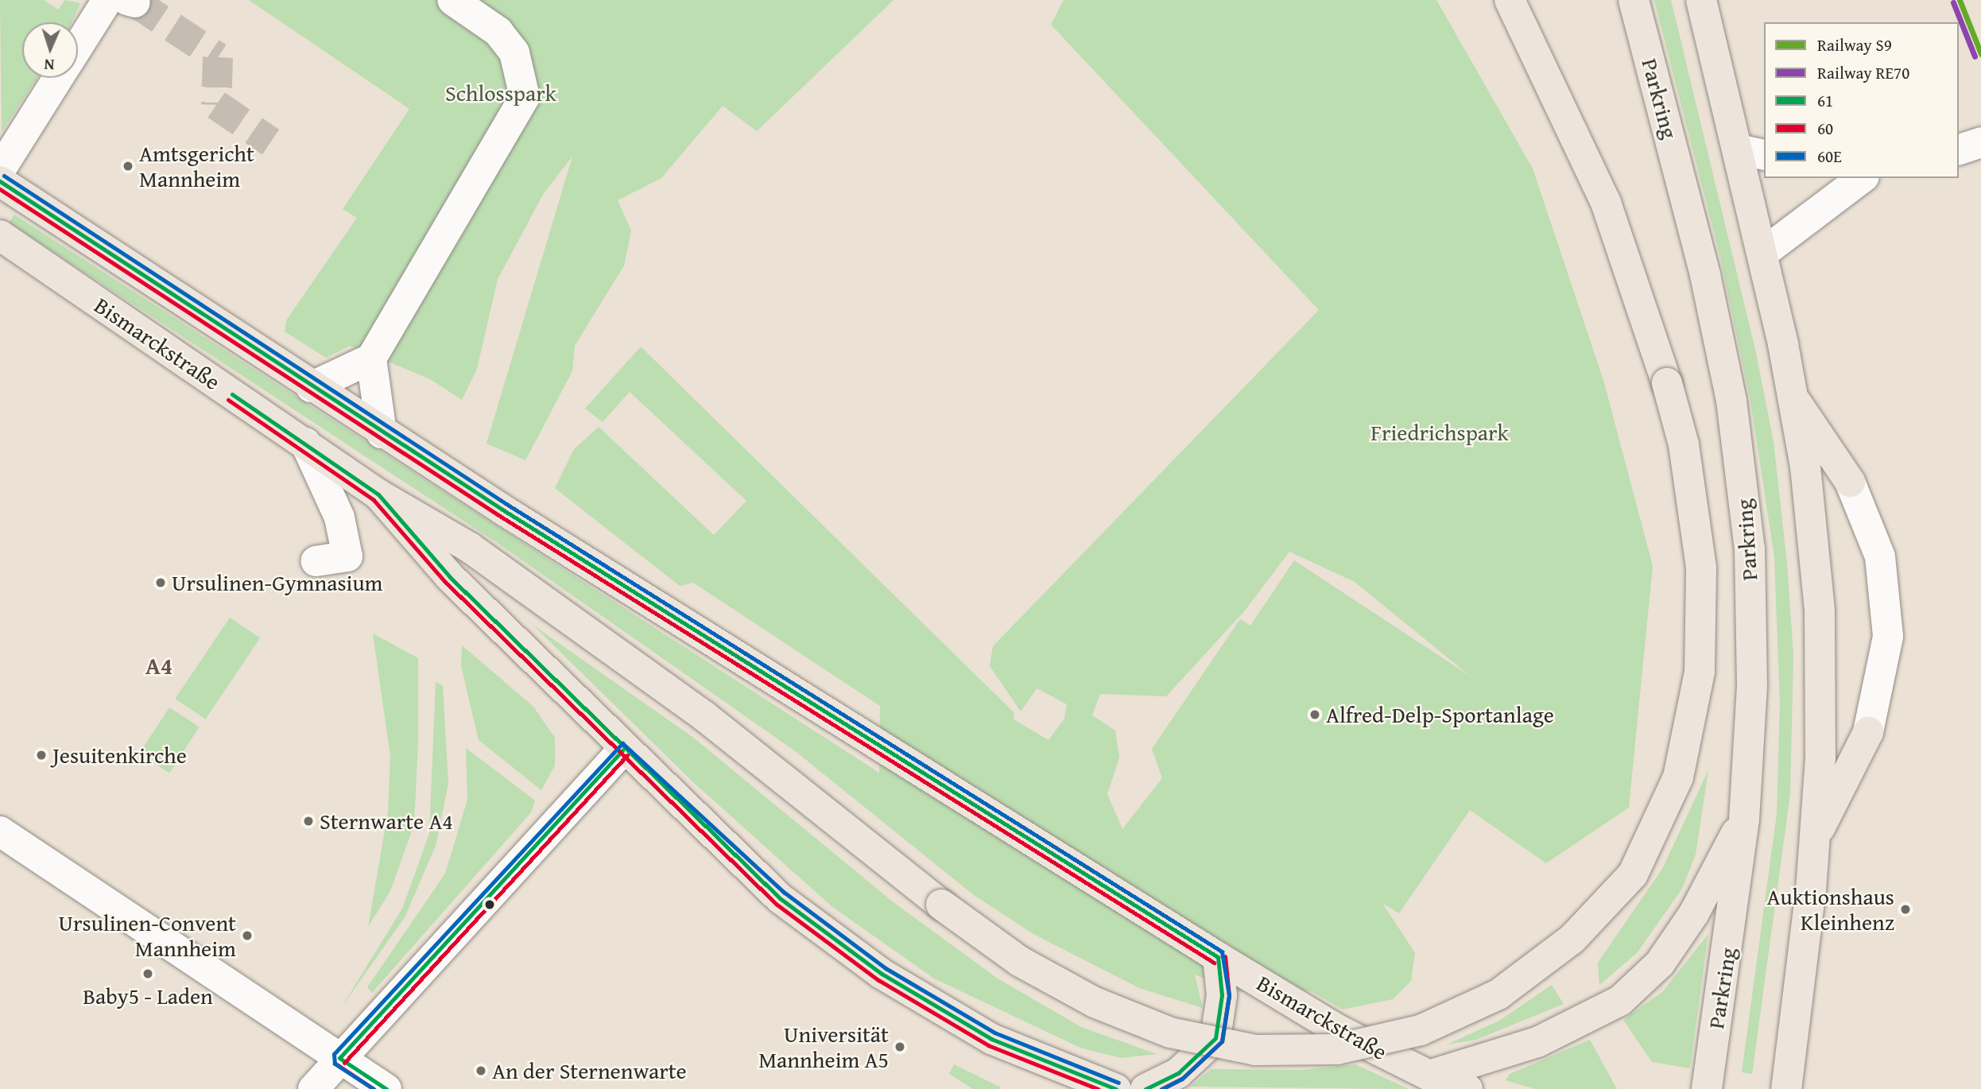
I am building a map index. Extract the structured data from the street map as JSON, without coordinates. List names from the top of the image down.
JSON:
{
  "streets": {
    "main road": ["Parkring", "Bismarckstraße"]
  },
  "districts": ["A4"],
  "parks": ["Schlosspark", "Friedrichspark"],
  "places": [
    "Amtsgericht Mannheim",
    "Ursulinen-Gymnasium",
    "Alfred-Delp-Sportanlage",
    "Jesuitenkirche",
    "Sternwarte A4",
    "Auktionshaus Kleinhenz",
    "Ursulinen-Convent Mannheim",
    "Baby5 - Laden",
    "Universität Mannheim A5",
    "An der Sternenwarte"
  ],
  "lines": [
    "rail line S9",
    "rail line RE70",
    "transit line 60E",
    "transit line 61",
    "transit line 60"
  ],
  "legend": [
    "Railway S9",
    "Railway RE70",
    "61",
    "60",
    "60E"
  ],
  "north": "bottom"
}
